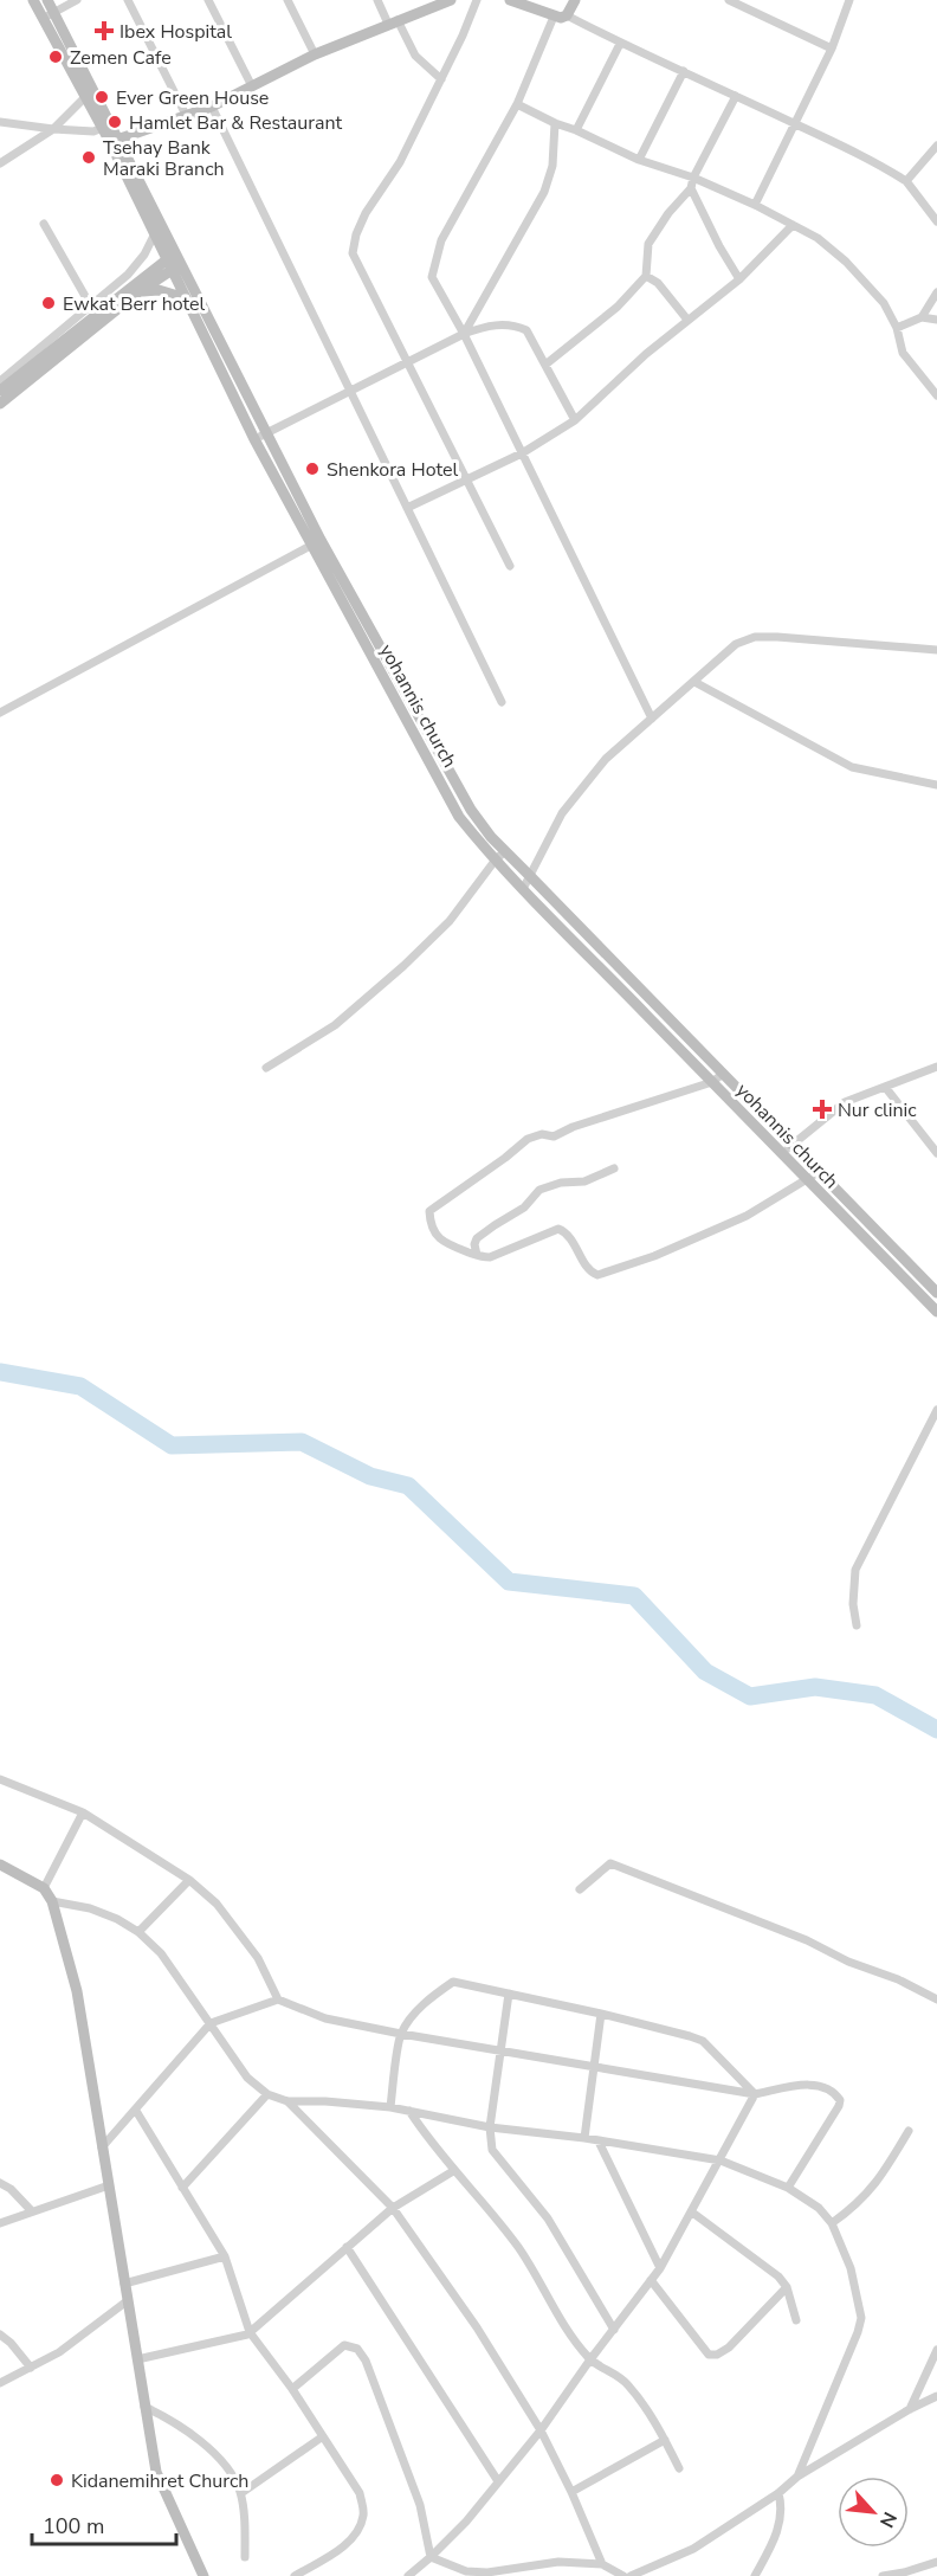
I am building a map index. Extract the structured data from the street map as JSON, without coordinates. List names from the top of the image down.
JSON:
{
  "streets": {
    "street": ["yohannis church"]
  },
  "places": {
    "health": ["Ibex Hospital", "Nur clinic"],
    "other": [
      "Zemen Cafe",
      "Ever Green House",
      "Hamlet Bar & Restaurant",
      "Tsehay Bank Maraki Branch",
      "Ewkat Berr hotel",
      "Shenkora Hotel",
      "Kidanemihret Church"
    ]
  },
  "scale_bar": "100 m",
  "north": "bottom right"
}
